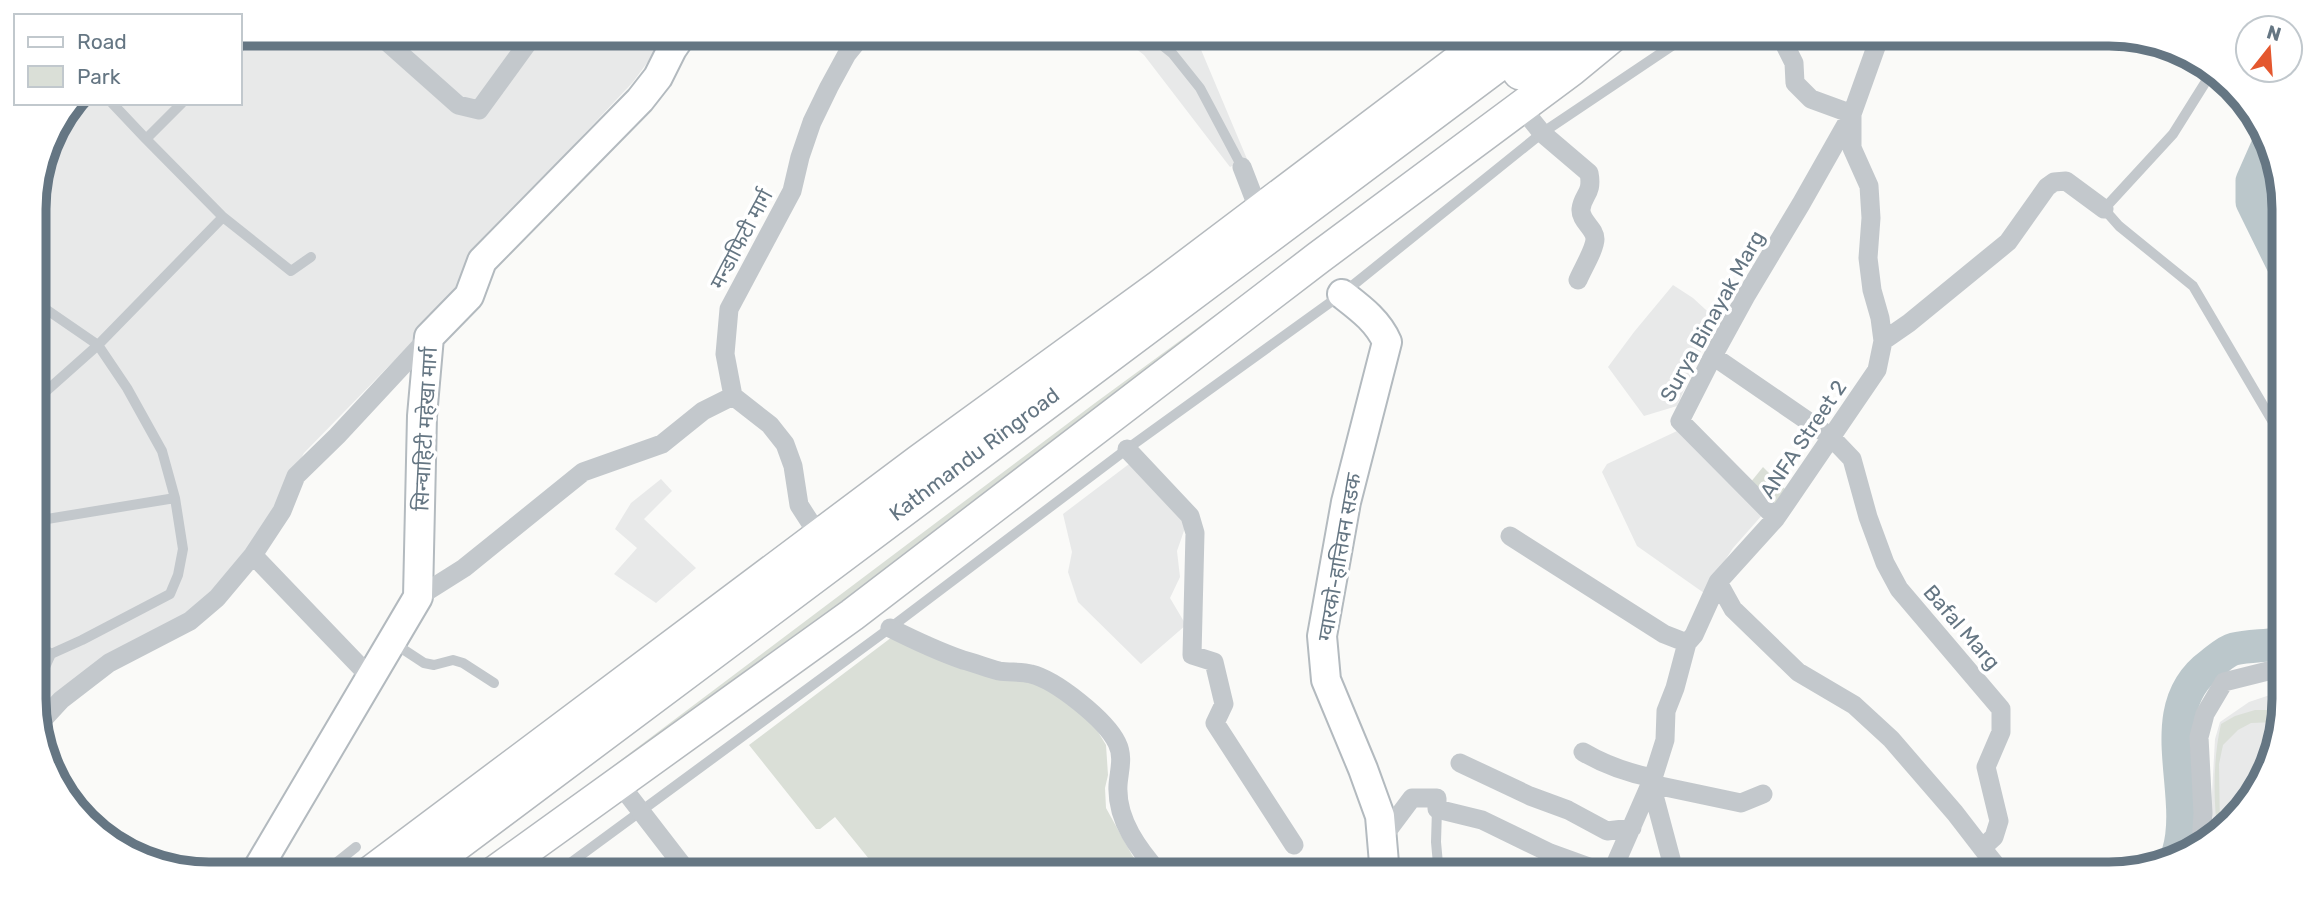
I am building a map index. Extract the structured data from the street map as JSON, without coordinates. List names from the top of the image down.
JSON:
{
  "streets": {
    "highway": ["Kathmandu Ringroad"],
    "street": [
      "मन्डाफिटी मार्ग",
      "Surya Binayak Marg",
      "सिन्चाहिटी महेखा मार्ग",
      "ANFA Street 2",
      "ग्वारको-हात्तिवन सडक",
      "Bafal Marg"
    ]
  },
  "crossings": [
    ["Surya Binayak Marg", "ANFA Street 2"],
    ["Surya Binayak Marg", "Bafal Marg"],
    ["ANFA Street 2", "Bafal Marg"]
  ],
  "legend": ["Road", "Park"],
  "north": "top"
}
